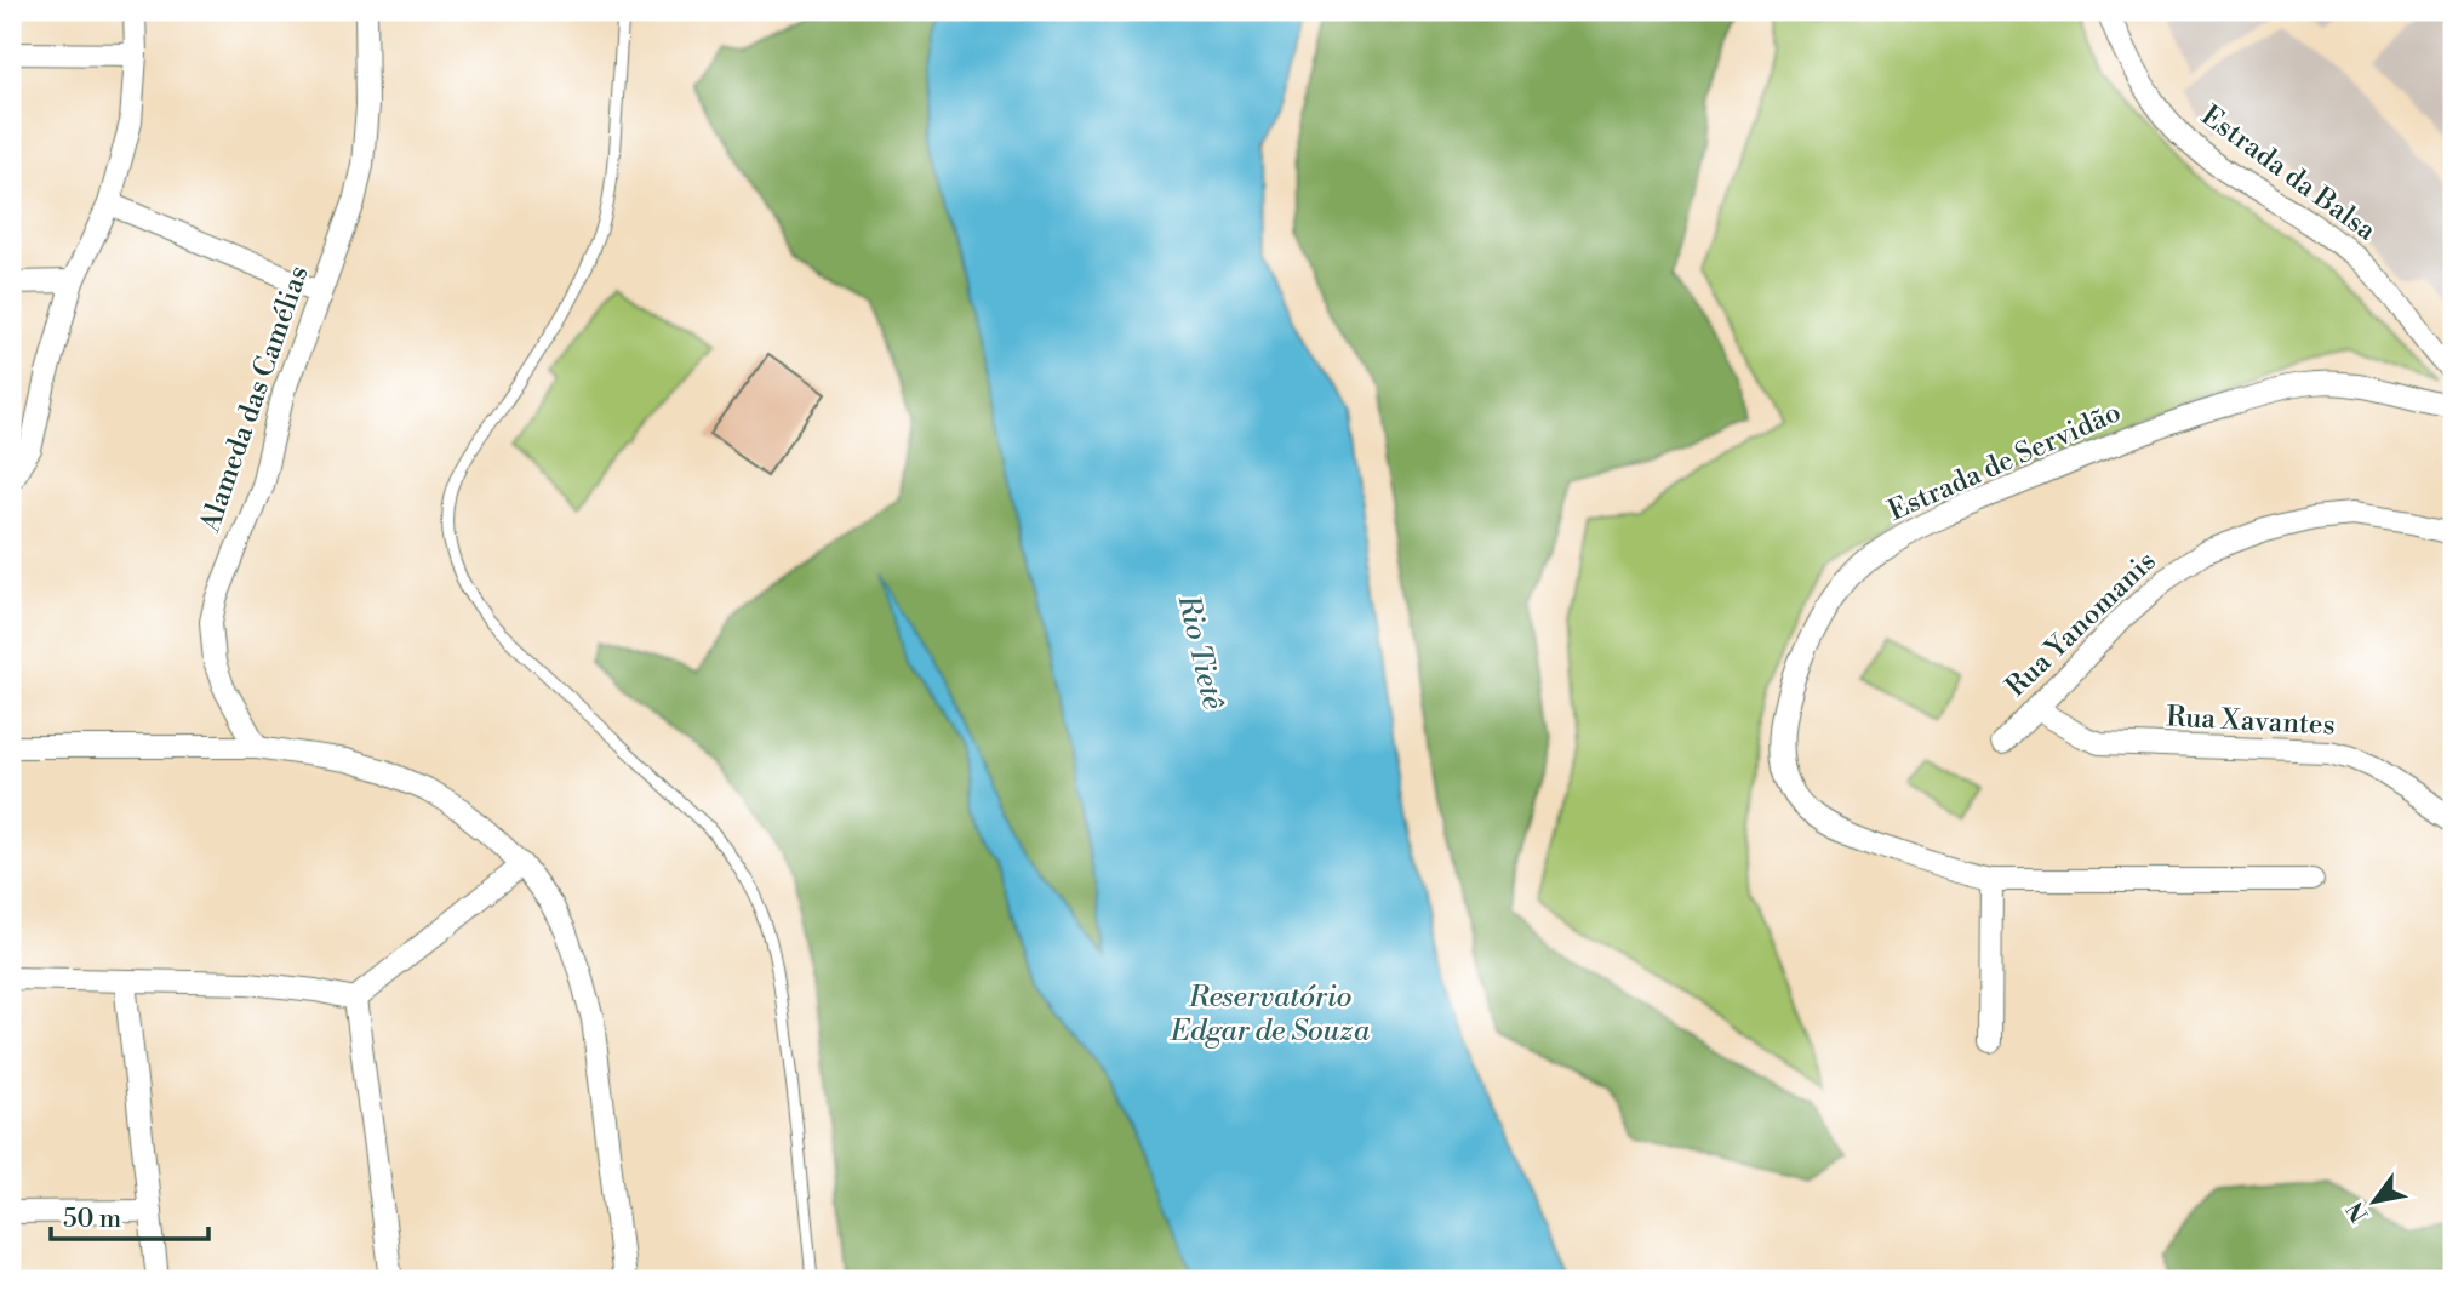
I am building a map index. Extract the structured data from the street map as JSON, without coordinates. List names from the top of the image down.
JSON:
{
  "streets": {
    "street": [
      "Estrada da Balsa",
      "Alameda das Camélias",
      "Estrada de Servidão",
      "Rua Yanomanis",
      "Rua Xavantes"
    ]
  },
  "crossings": [
    ["Rua Yanomanis", "Rua Xavantes"]
  ],
  "water": ["Rio Tietê", "Reservatório Edgar de Souza"],
  "scale_bar": "50 m",
  "north": "bottom left"
}
